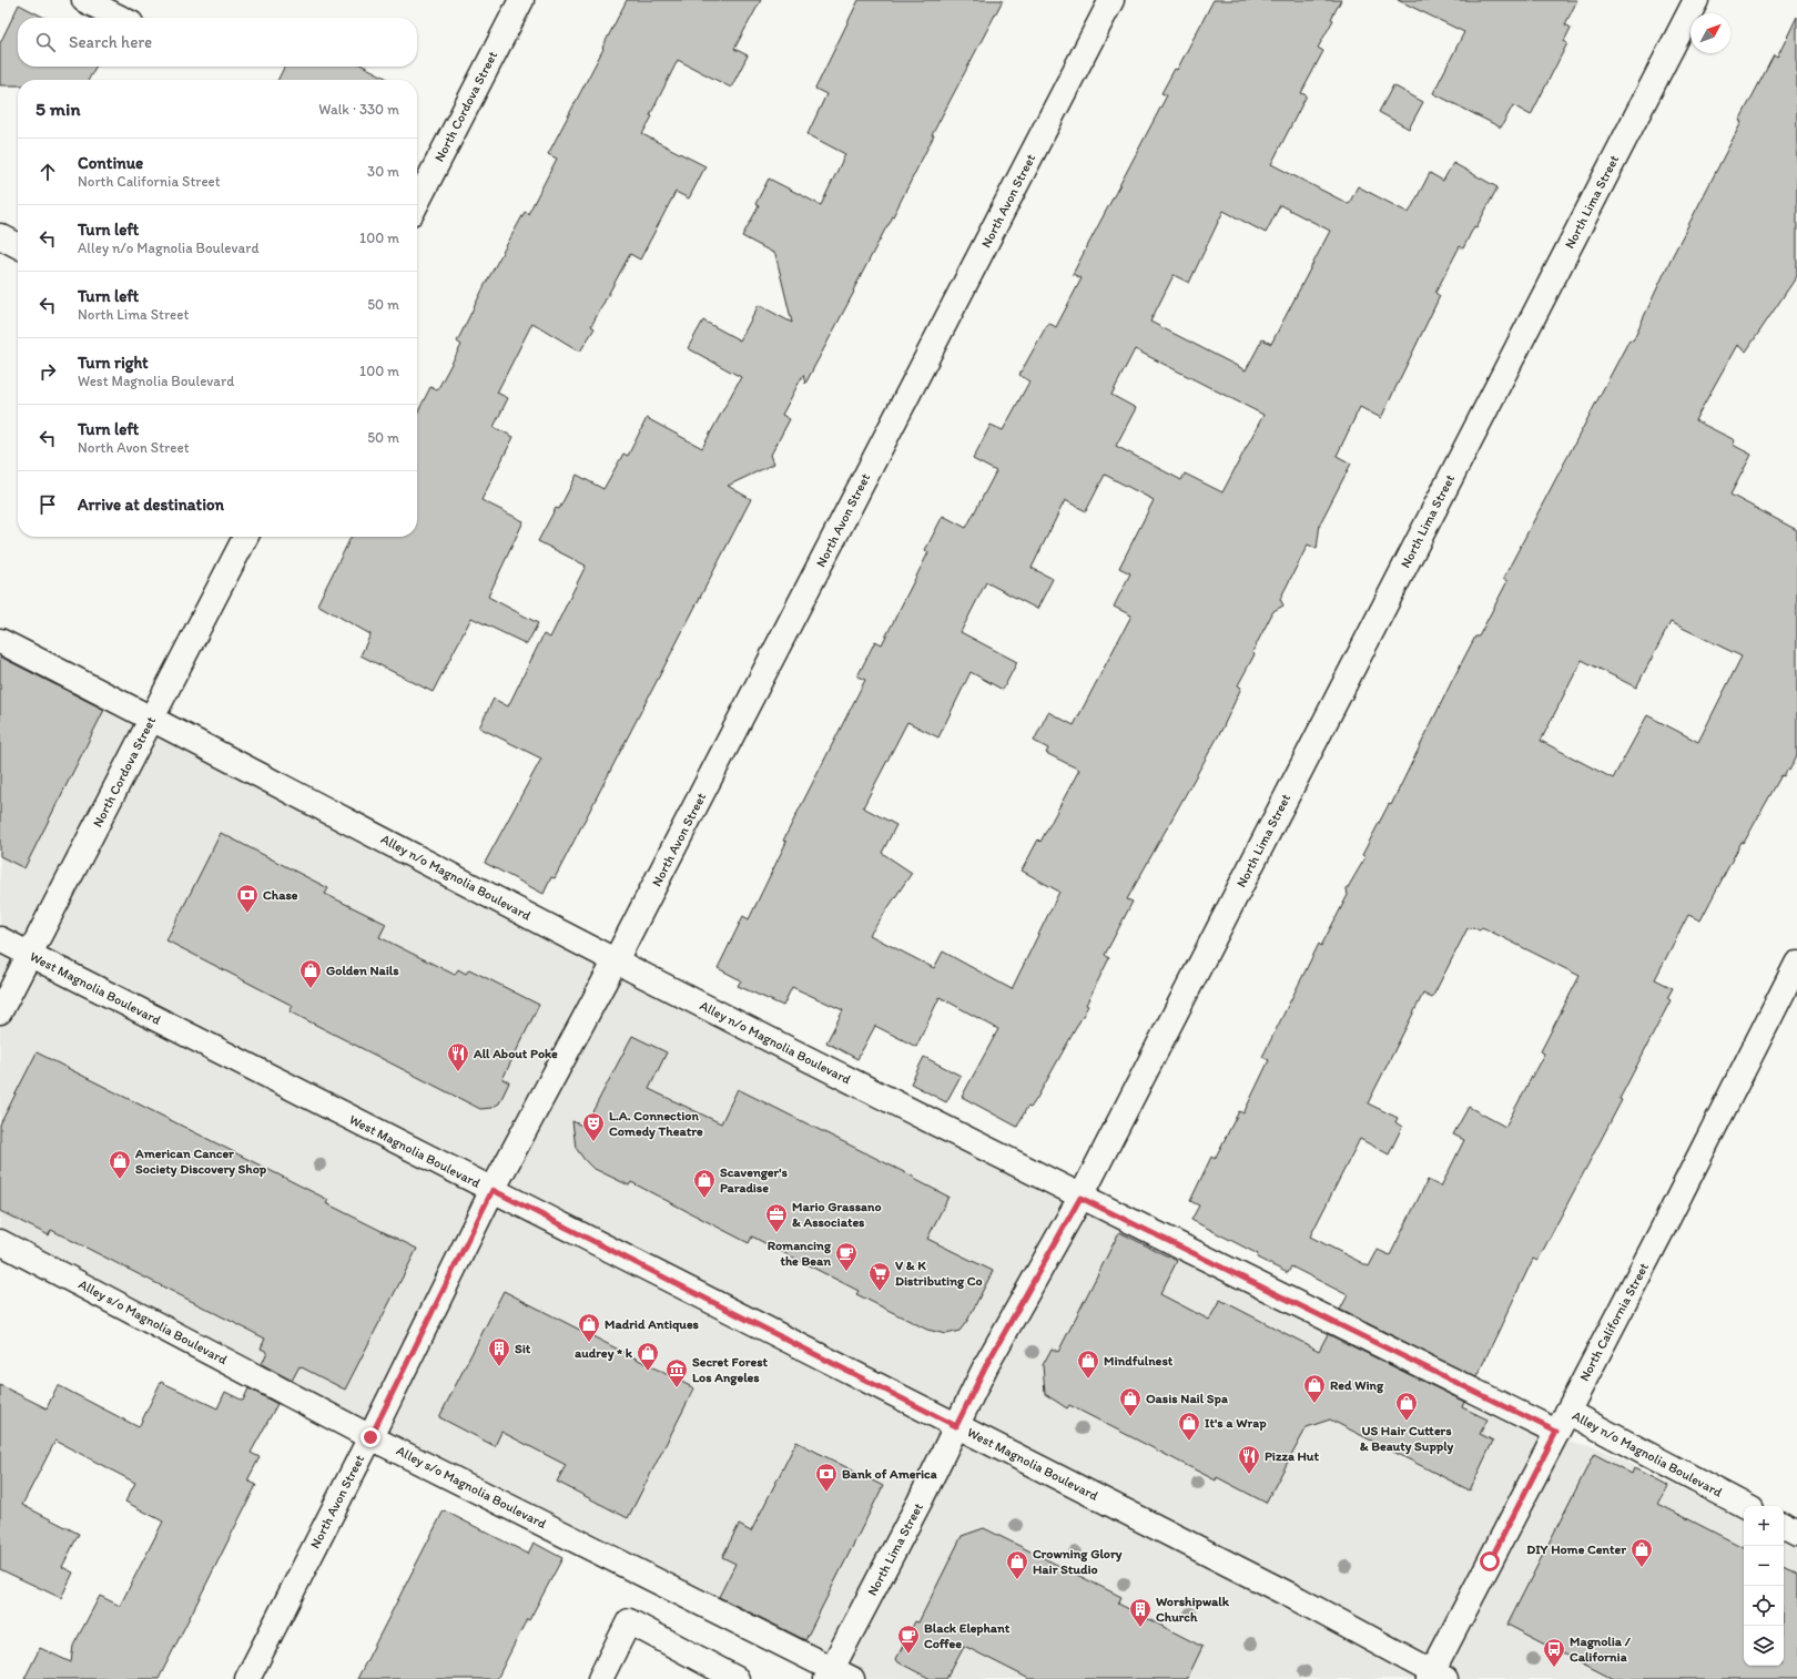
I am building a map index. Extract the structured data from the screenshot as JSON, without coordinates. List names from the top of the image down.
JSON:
{
  "streets": {
    "street": [
      "North Cordova Street",
      "North Avon Street",
      "North Lima Street",
      "Alley n/o Magnolia Boulevard",
      "West Magnolia Boulevard",
      "Alley s/o Magnolia Boulevard",
      "North California Street"
    ]
  },
  "crossings": [
    ["North Cordova Street", "Alley n/o Magnolia Boulevard"],
    ["North Cordova Street", "West Magnolia Boulevard"],
    ["North Avon Street", "Alley n/o Magnolia Boulevard"],
    ["North Avon Street", "West Magnolia Boulevard"],
    ["North Avon Street", "Alley s/o Magnolia Boulevard"],
    ["North Lima Street", "Alley n/o Magnolia Boulevard"],
    ["North Lima Street", "West Magnolia Boulevard"],
    ["North Lima Street", "Alley s/o Magnolia Boulevard"],
    ["Alley n/o Magnolia Boulevard", "North California Street"],
    ["West Magnolia Boulevard", "North California Street"]
  ],
  "places": {
    "bank": ["Chase", "Bank of America"],
    "shop": [
      "Golden Nails",
      "American Cancer Society Discovery Shop",
      "Scavenger's Paradise",
      "Madrid Antiques",
      "audrey * k",
      "Mindfulnest",
      "Red Wing",
      "Oasis Nail Spa",
      "US Hair Cutters & Beauty Supply",
      "It's a Wrap",
      "DIY Home Center",
      "Crowning Glory Hair Studio"
    ],
    "restaurant": ["All About Poke", "Pizza Hut"],
    "theatre": ["L.A. Connection Comedy Theatre"],
    "office": ["Mario Grassano & Associates"],
    "cafe": ["Romancing the Bean", "Black Elephant Coffee"],
    "supermarket": ["V & K Distributing Co"],
    "building": ["Sit", "Worshipwalk Church"],
    "museum": ["Secret Forest Los Angeles"],
    "bus stop": ["Magnolia / California"]
  },
  "north": "top right",
  "page": {
    "search": "Search here",
    "heading": ["5 min", "Walk · 330 m"],
    "list": [
      ["Continue", "North California Street", "30 m"],
      ["Turn left", "Alley n/o Magnolia Boulevard", "100 m"],
      ["Turn left", "North Lima Street", "50 m"],
      ["Turn right", "West Magnolia Boulevard", "100 m"],
      ["Turn left", "North Avon Street", "50 m"],
      "Arrive at destination"
    ],
    "map_buttons": ["+", "−"]
  }
}
